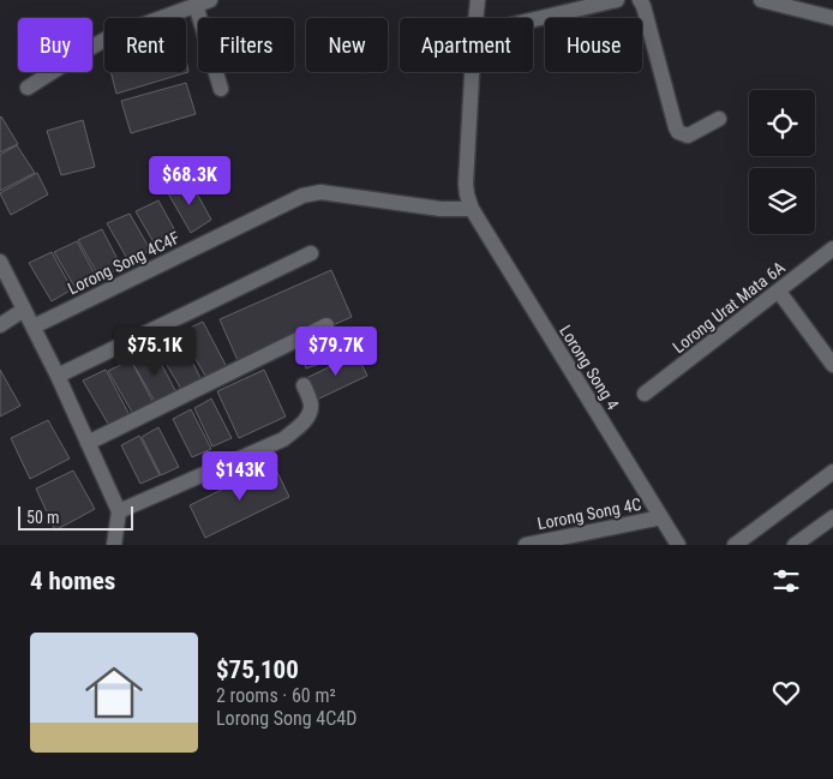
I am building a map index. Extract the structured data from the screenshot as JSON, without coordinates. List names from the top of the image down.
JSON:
{
  "streets": {
    "street": [
      "Lorong Song 4C4F",
      "Lorong Urat Mata 6A",
      "Lorong Song 4",
      "Lorong Song 4C"
    ]
  },
  "crossings": [
    ["Lorong Song 4C4F", "Lorong Song 4"],
    ["Lorong Song 4", "Lorong Song 4C"]
  ],
  "scale_bar": "50 m",
  "page": {
    "chip": [
      "Buy",
      "Rent",
      "Filters",
      "New",
      "Apartment",
      "House"
    ],
    "price": [
      "$68.3K",
      "$75.1K",
      "$79.7K",
      "$143K"
    ],
    "scale": "50 m",
    "heading": "4 homes",
    "list": [
      {
        "name": "$75,100",
        "note": "2 rooms · 60 m² · Lorong Song 4C4D"
      }
    ]
  }
}
